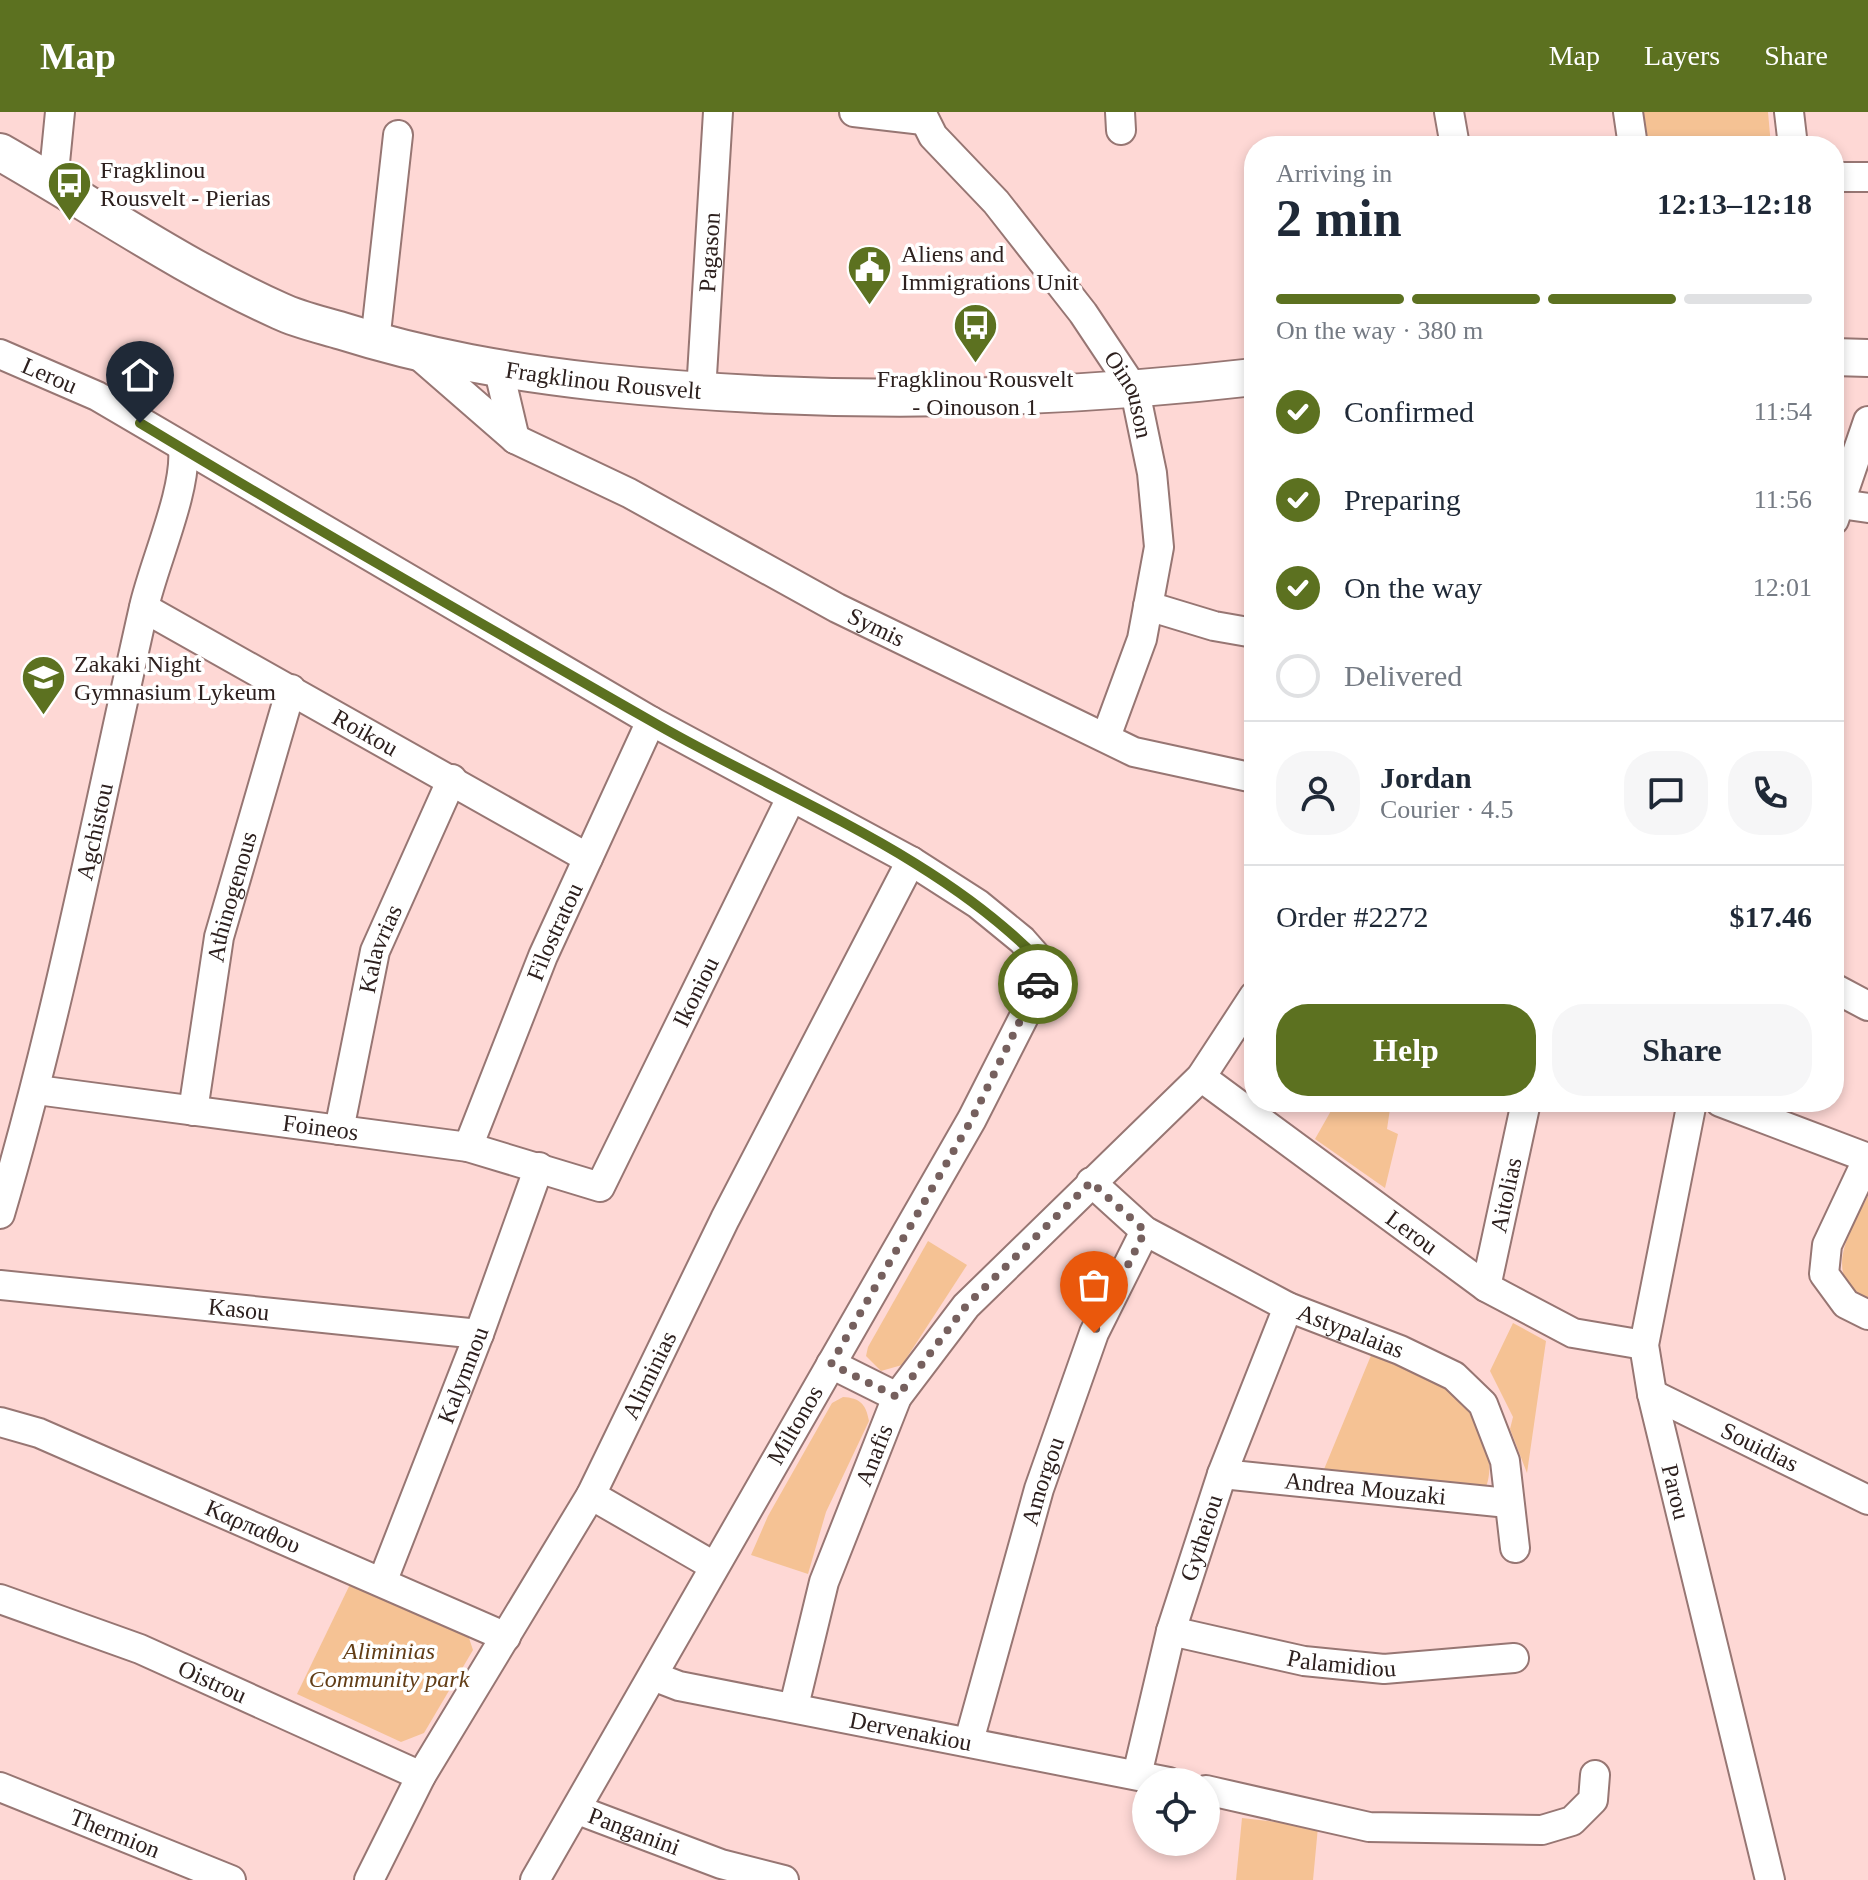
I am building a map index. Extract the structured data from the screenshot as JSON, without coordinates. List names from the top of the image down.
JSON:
{
  "streets": {
    "main road": ["Fragklinou Rousvelt"],
    "street": [
      "Pagason",
      "Lerou",
      "Oinouson",
      "Symis",
      "Roikou",
      "Agchistou",
      "Athinogenous",
      "Filostratou",
      "Kalavrias",
      "Ikoniou",
      "Foineos",
      "Aitolias",
      "Kasou",
      "Astypalaias",
      "Kalymnou",
      "Aliminias",
      "Miltonos",
      "Souidias",
      "Anafis",
      "Amorgou",
      "Andrea Mouzaki",
      "Parou",
      "Καρπαθου",
      "Gytheiou",
      "Palamidiou",
      "Oistrou",
      "Dervenakiou",
      "Panganini",
      "Thermion"
    ]
  },
  "crossings": [
    ["Pagason", "Fragklinou Rousvelt"],
    ["Lerou", "Agchistou"],
    ["Lerou", "Filostratou"],
    ["Lerou", "Ikoniou"],
    ["Lerou", "Aitolias"],
    ["Lerou", "Aliminias"],
    ["Lerou", "Miltonos"],
    ["Lerou", "Anafis"],
    ["Lerou", "Parou"],
    ["Fragklinou Rousvelt", "Oinouson"],
    ["Fragklinou Rousvelt", "Symis"],
    ["Oinouson", "Symis"],
    ["Roikou", "Agchistou"],
    ["Roikou", "Athinogenous"],
    ["Roikou", "Filostratou"],
    ["Roikou", "Kalavrias"],
    ["Agchistou", "Foineos"],
    ["Athinogenous", "Foineos"],
    ["Filostratou", "Foineos"],
    ["Kalavrias", "Foineos"],
    ["Ikoniou", "Foineos"],
    ["Foineos", "Kalymnou"],
    ["Kasou", "Kalymnou"],
    ["Astypalaias", "Anafis"],
    ["Astypalaias", "Amorgou"],
    ["Astypalaias", "Andrea Mouzaki"],
    ["Astypalaias", "Gytheiou"],
    ["Kalymnou", "Καρπαθου"],
    ["Aliminias", "Καρπαθου"],
    ["Aliminias", "Oistrou"],
    ["Miltonos", "Dervenakiou"],
    ["Miltonos", "Panganini"],
    ["Souidias", "Parou"],
    ["Anafis", "Dervenakiou"],
    ["Amorgou", "Dervenakiou"],
    ["Andrea Mouzaki", "Gytheiou"],
    ["Gytheiou", "Palamidiou"]
  ],
  "parks": ["Aliminias Community park"],
  "places": {
    "bus stop": ["Fragklinou Rousvelt - Pierias", "Fragklinou Rousvelt - Oinouson 1"],
    "public building": ["Aliens and Immigrations Unit"],
    "school or university": ["Zakaki Night Gymnasium Lykeum"]
  },
  "page": {
    "header": "Map",
    "nav": ["Map", "Layers", "Share"],
    "heading": ["2 min", "Arriving in", "12:13–12:18"],
    "panel": [
      "Jordan",
      "Courier · 4.5",
      "Order #2272",
      "$17.46"
    ],
    "bar": "On the way · 380 m",
    "list": [
      ["Confirmed", "11:54"],
      ["Preparing", "11:56"],
      ["On the way", "12:01"],
      "Delivered"
    ],
    "buttons": ["Help", "Share"]
  }
}
